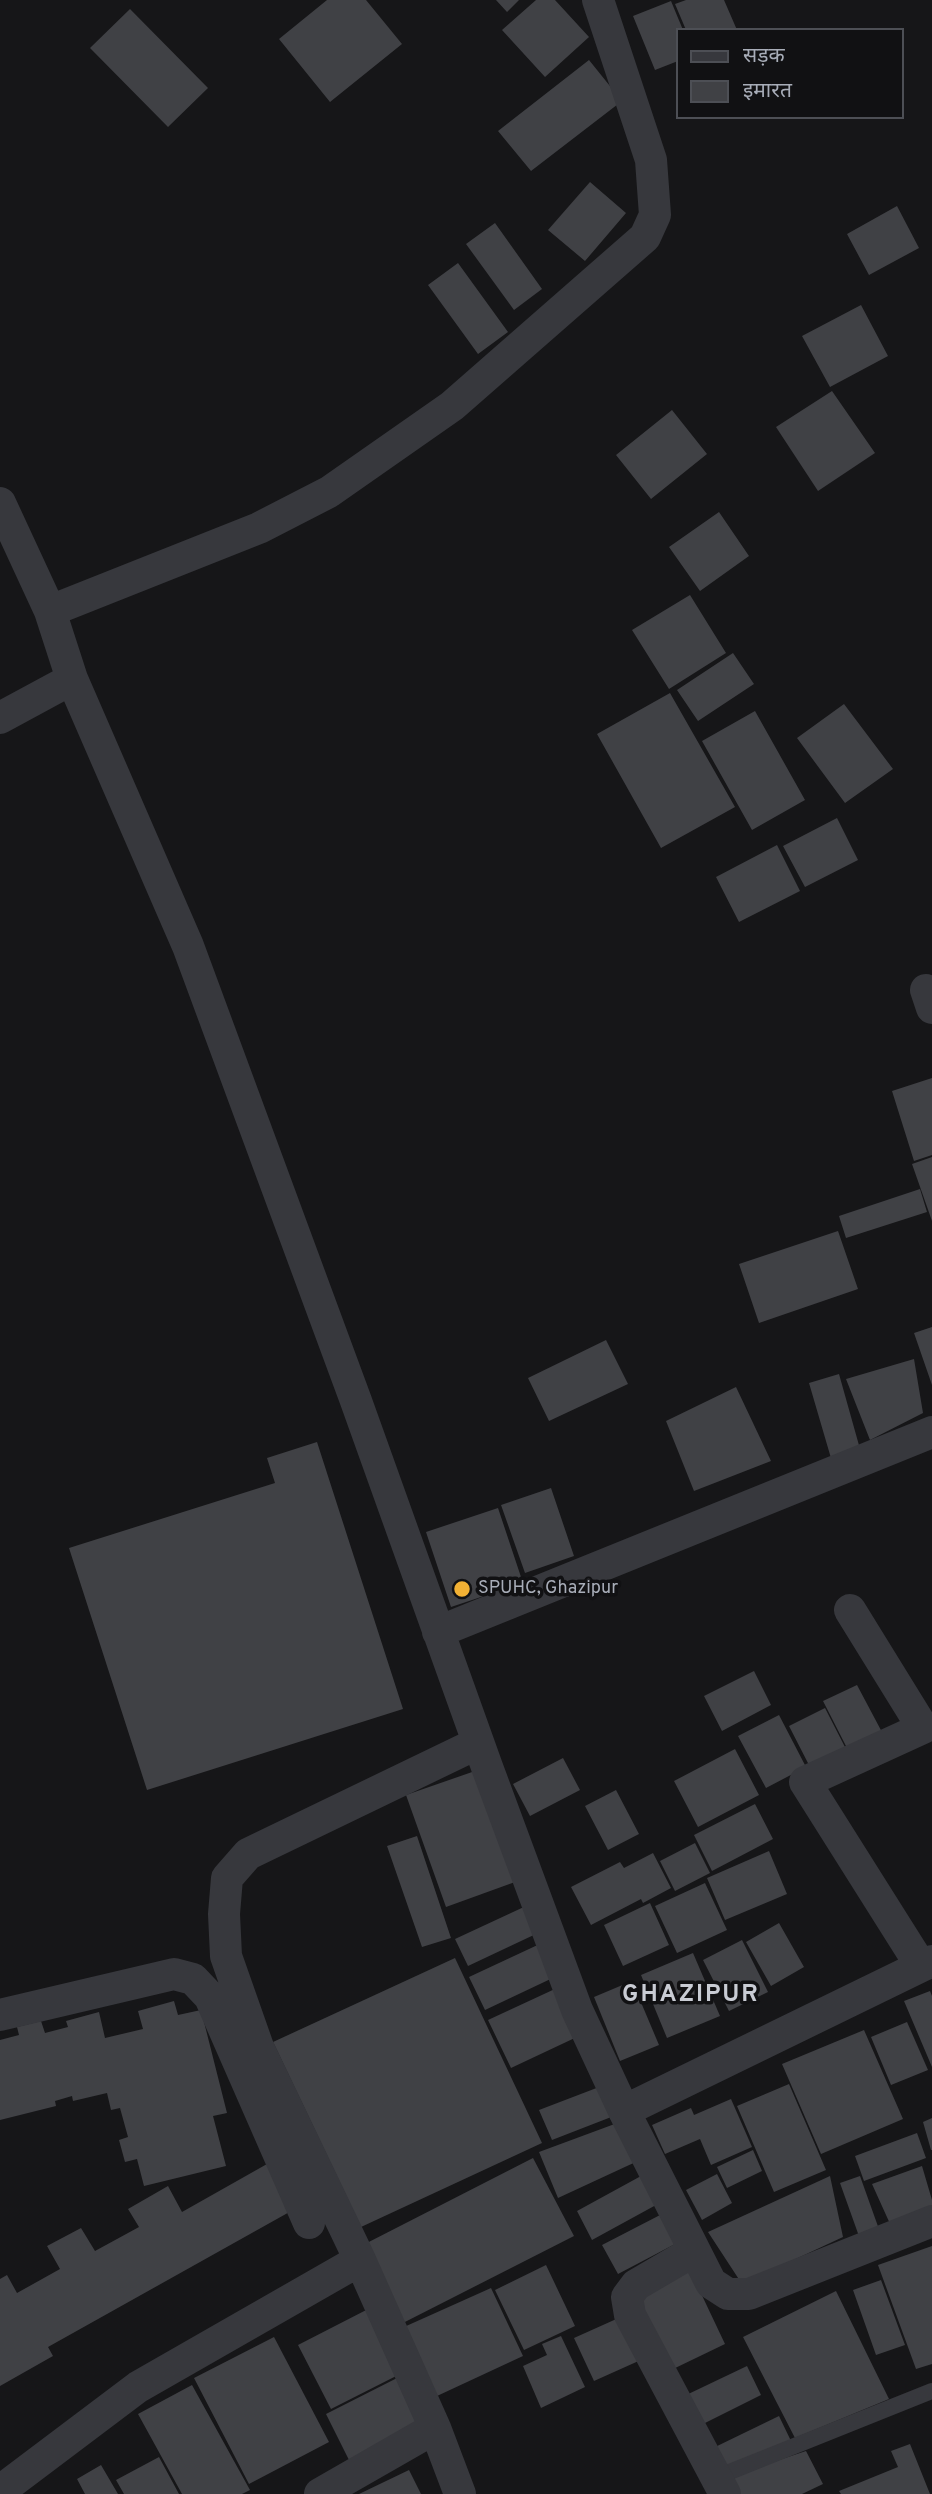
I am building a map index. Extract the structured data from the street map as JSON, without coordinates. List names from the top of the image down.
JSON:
{
  "districts": ["GHAZIPUR"],
  "places": ["SPUHC, Ghazipur"],
  "legend": ["सड़क", "इमारत"]
}
